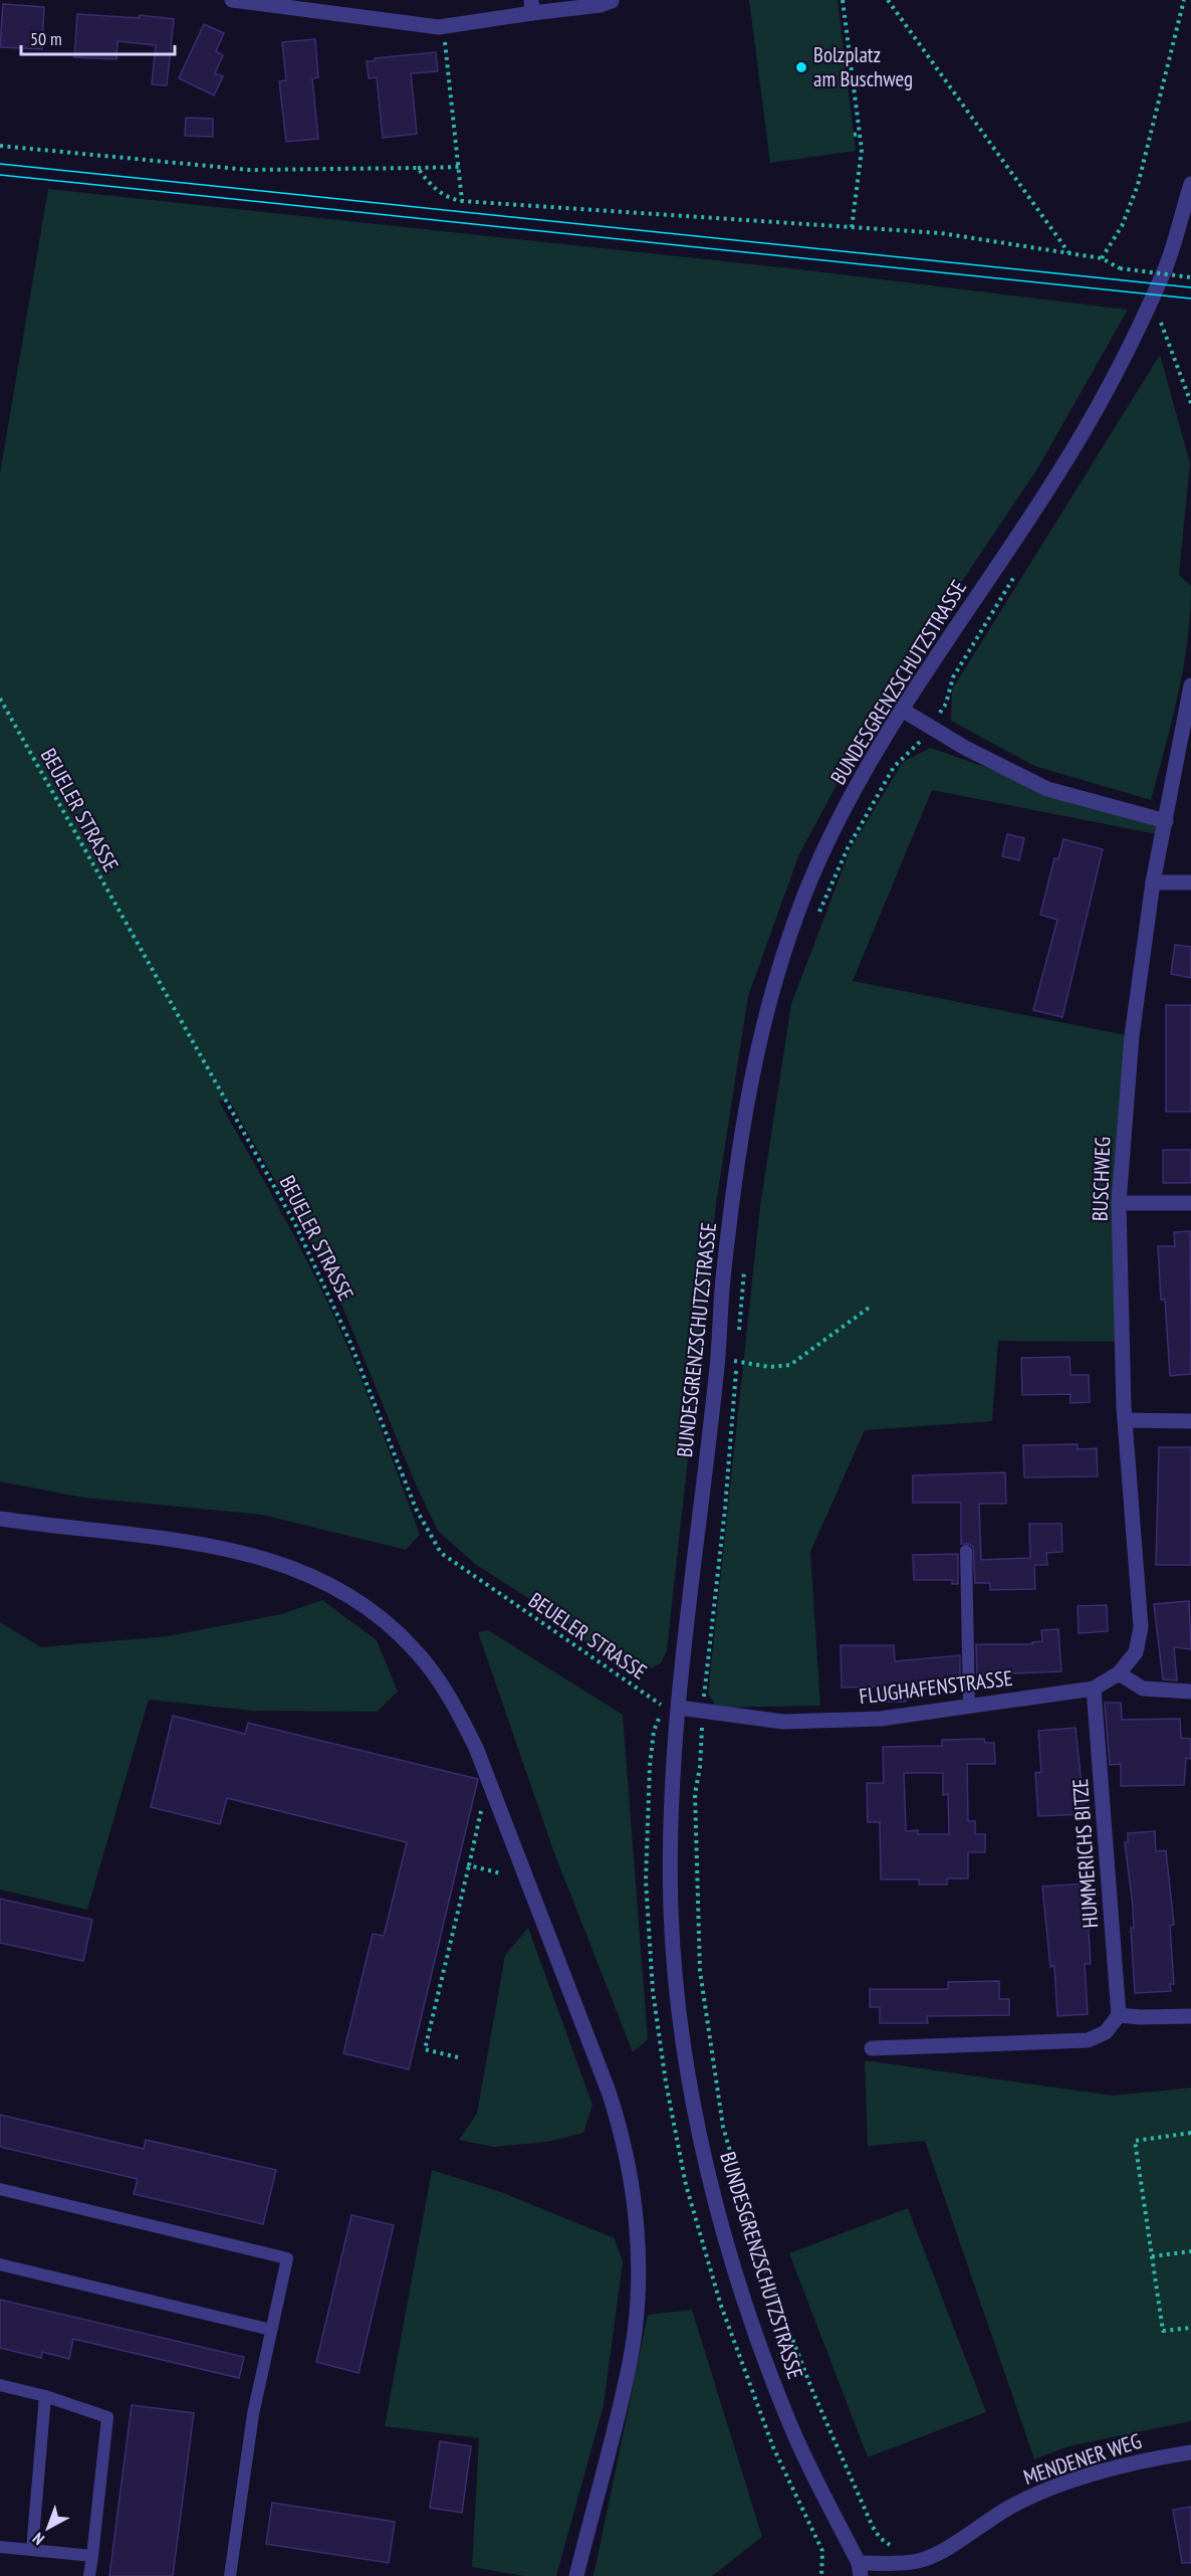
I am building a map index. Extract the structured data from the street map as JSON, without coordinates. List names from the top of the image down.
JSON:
{
  "streets": {
    "street": [
      "BUNDESGRENZSCHUTZSTRASSE",
      "BUSCHWEG",
      "FLUGHAFENSTRASSE",
      "HUMMERICHS BITZE",
      "MENDENER WEG"
    ],
    "path": ["BEUELER STRASSE"]
  },
  "crossings": [
    ["BUNDESGRENZSCHUTZSTRASSE", "BEUELER STRASSE"],
    ["BUNDESGRENZSCHUTZSTRASSE", "FLUGHAFENSTRASSE"],
    ["BUNDESGRENZSCHUTZSTRASSE", "MENDENER WEG"],
    ["BEUELER STRASSE", "FLUGHAFENSTRASSE"],
    ["BUSCHWEG", "FLUGHAFENSTRASSE"],
    ["FLUGHAFENSTRASSE", "HUMMERICHS BITZE"]
  ],
  "places": ["Bolzplatz am Buschweg"],
  "scale_bar": "50 m",
  "north": "bottom left"
}
